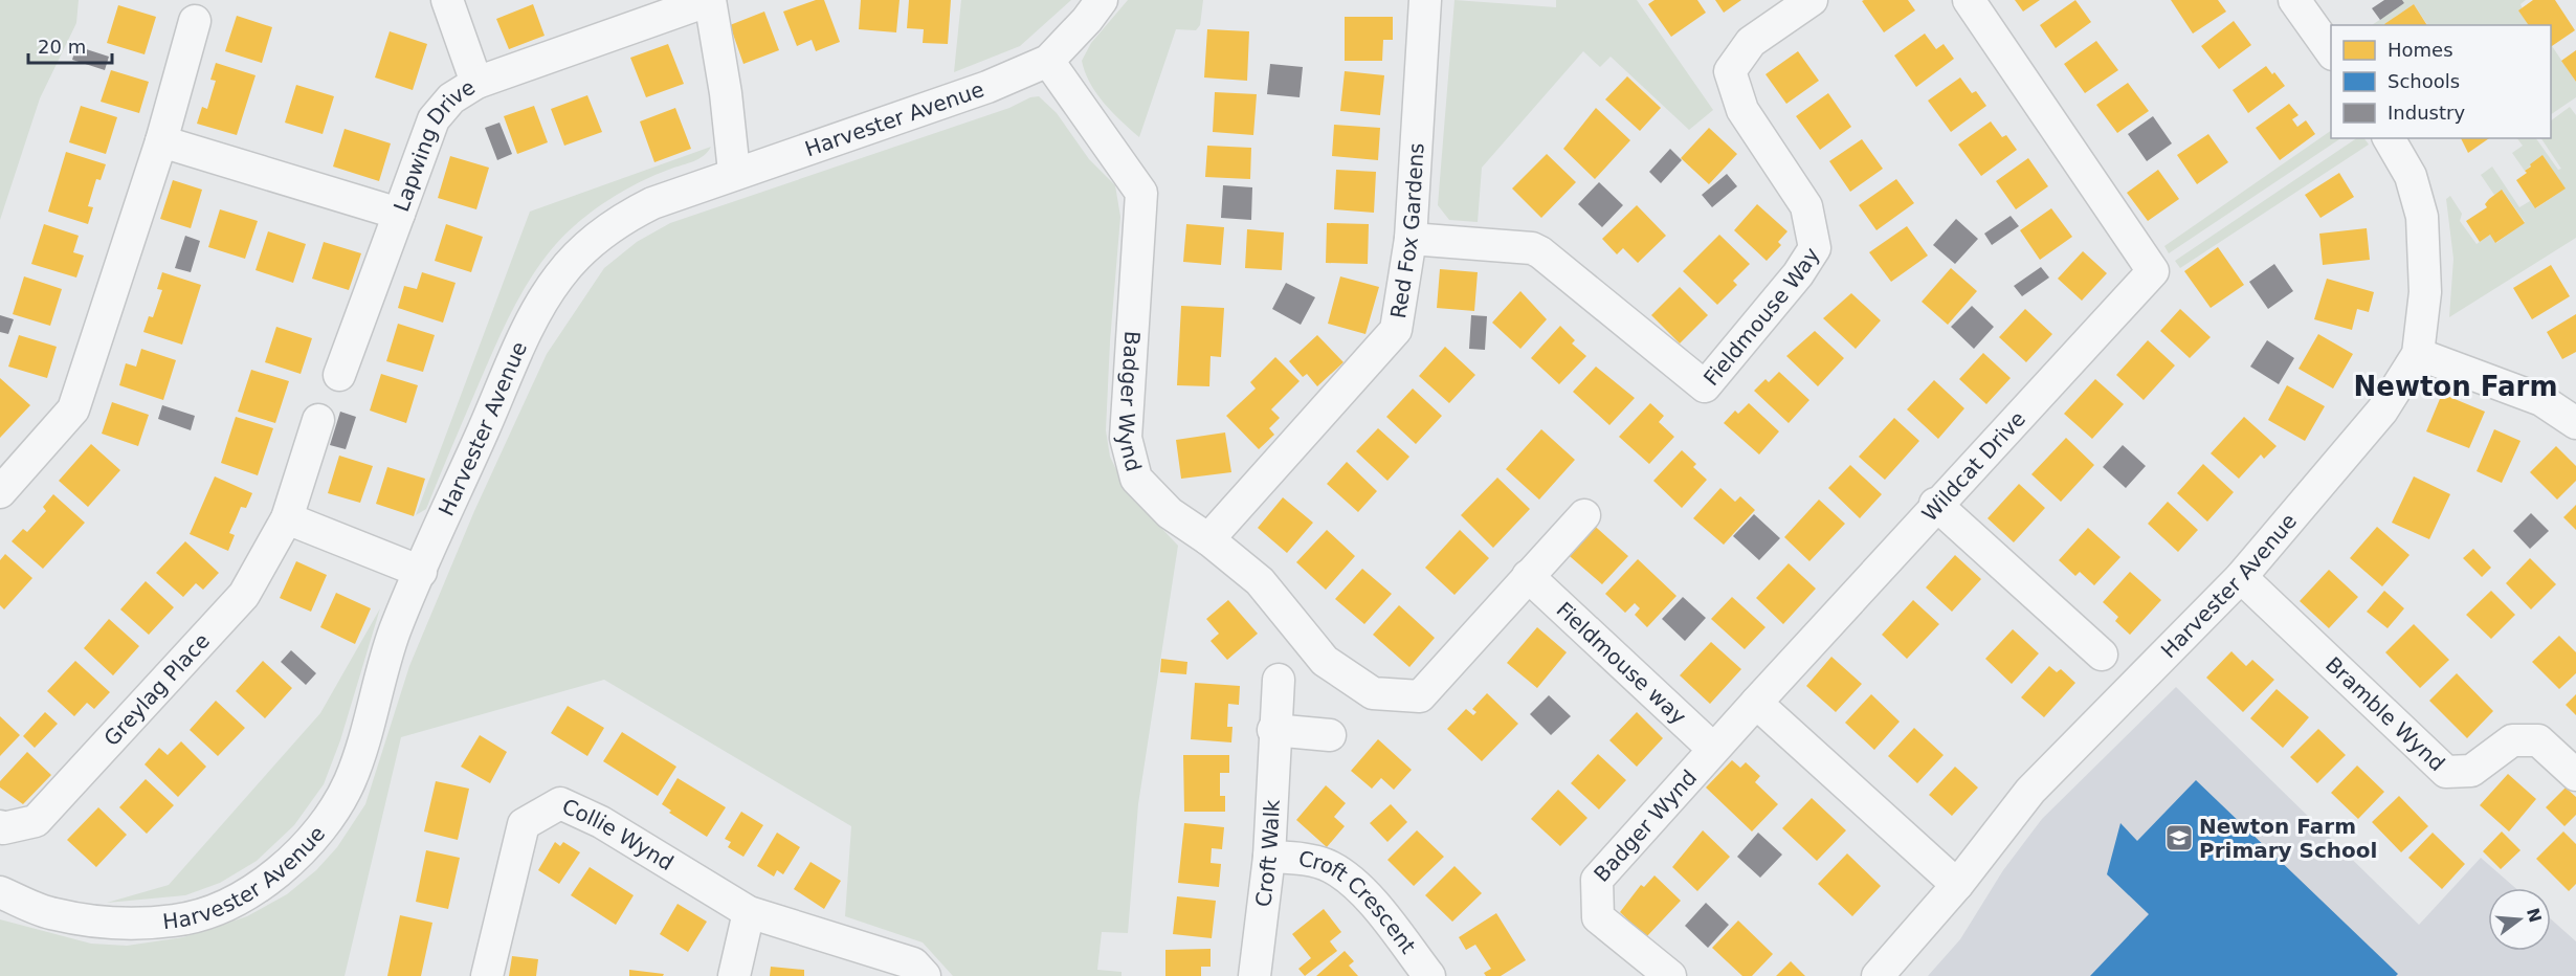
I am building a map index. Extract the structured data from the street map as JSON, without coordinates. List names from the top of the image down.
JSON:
{
  "streets": {
    "street": [
      "Harvester Avenue",
      "Lapwing Drive",
      "Red Fox Gardens",
      "Fieldmouse Way",
      "Badger Wynd",
      "Wildcat Drive",
      "Fieldmouse way",
      "Greylag Place",
      "Bramble Wynd",
      "Collie Wynd",
      "Croft Walk",
      "Croft Crescent"
    ]
  },
  "crossings": [
    ["Harvester Avenue", "Badger Wynd"],
    ["Harvester Avenue", "Bramble Wynd"],
    ["Red Fox Gardens", "Fieldmouse Way"],
    ["Red Fox Gardens", "Badger Wynd"],
    ["Badger Wynd", "Wildcat Drive"],
    ["Badger Wynd", "Fieldmouse way"],
    ["Croft Walk", "Croft Crescent"]
  ],
  "districts": ["Newton Farm"],
  "places": {
    "school or university": ["Newton Farm Primary School"]
  },
  "legend": ["Homes", "Schools", "Industry"],
  "scale_bar": "20 m",
  "north": "right"
}
